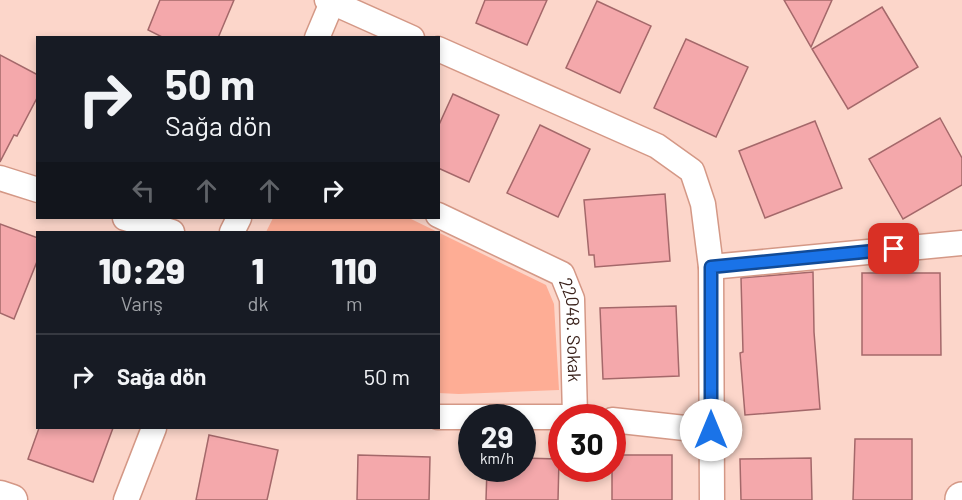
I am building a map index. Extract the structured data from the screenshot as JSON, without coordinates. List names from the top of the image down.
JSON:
{
  "streets": {
    "street": ["22048. Sokak"]
  },
  "page": {
    "turn": ["50 m", "Sağa dön"],
    "eta": [
      "10:29",
      "Varış",
      "1",
      "dk",
      "110",
      "m"
    ],
    "list": [
      {
        "name": "Sağa dön",
        "value": "50 m"
      }
    ],
    "speed": "29 km/h",
    "limit": "30"
  }
}
